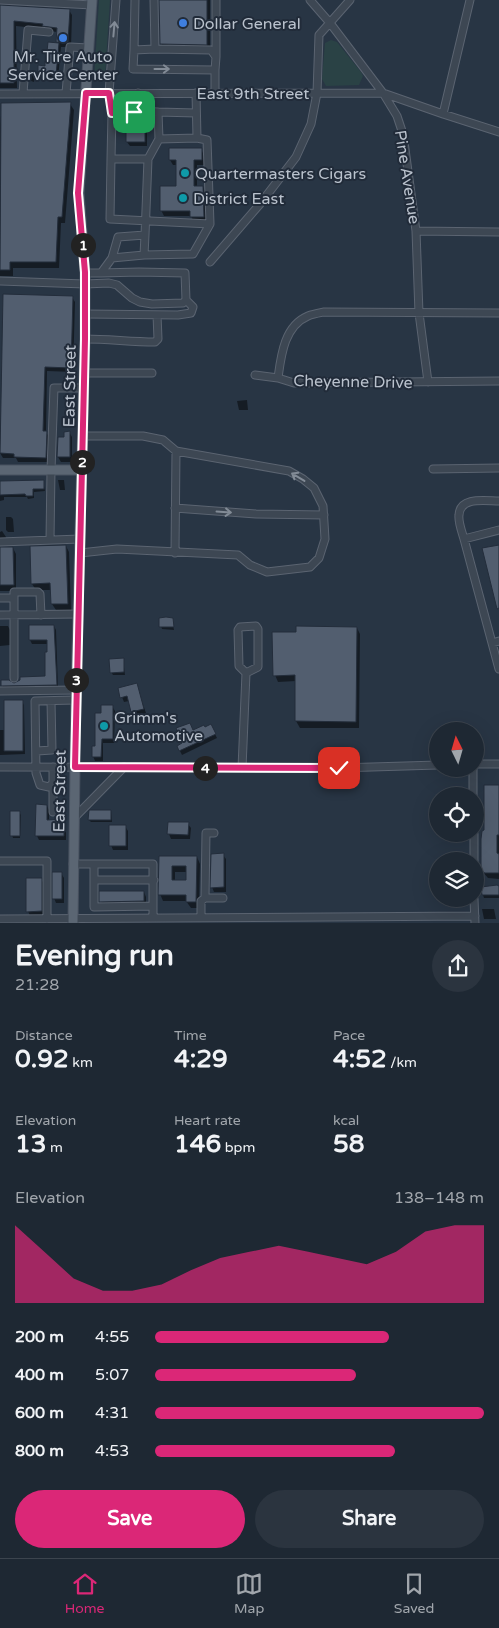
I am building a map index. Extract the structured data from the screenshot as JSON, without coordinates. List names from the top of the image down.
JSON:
{
  "streets": {
    "main road": ["East Street"],
    "street": ["East 9th Street", "Pine Avenue", "Cheyenne Drive"]
  },
  "crossings": [
    ["East 9th Street", "Pine Avenue"],
    ["East 9th Street", "East Street"],
    ["Pine Avenue", "Cheyenne Drive"]
  ],
  "places": [
    "Dollar General",
    "Mr. Tire Auto Service Center",
    "Quartermasters Cigars",
    "District East",
    "Grimm's Automotive"
  ],
  "north": "top",
  "page": {
    "pins": [
      "1",
      "2",
      "3",
      "4"
    ],
    "heading": ["Evening run", "21:28"],
    "stats": [
      ["Distance", "0.92 km"],
      ["Time", "4:29"],
      ["Pace", "4:52 /km"],
      ["Elevation", "13 m"],
      ["Heart rate", "146 bpm"],
      ["kcal", "58"]
    ],
    "chart": ["Elevation", "138–148 m"],
    "list": [
      {
        "name": "200 m",
        "note": "4:55"
      },
      {
        "name": "400 m",
        "note": "5:07"
      },
      {
        "name": "600 m",
        "note": "4:31"
      },
      {
        "name": "800 m",
        "note": "4:53"
      }
    ],
    "buttons": ["Save", "Share"],
    "tabs": ["Home", "Map", "Saved"]
  }
}
